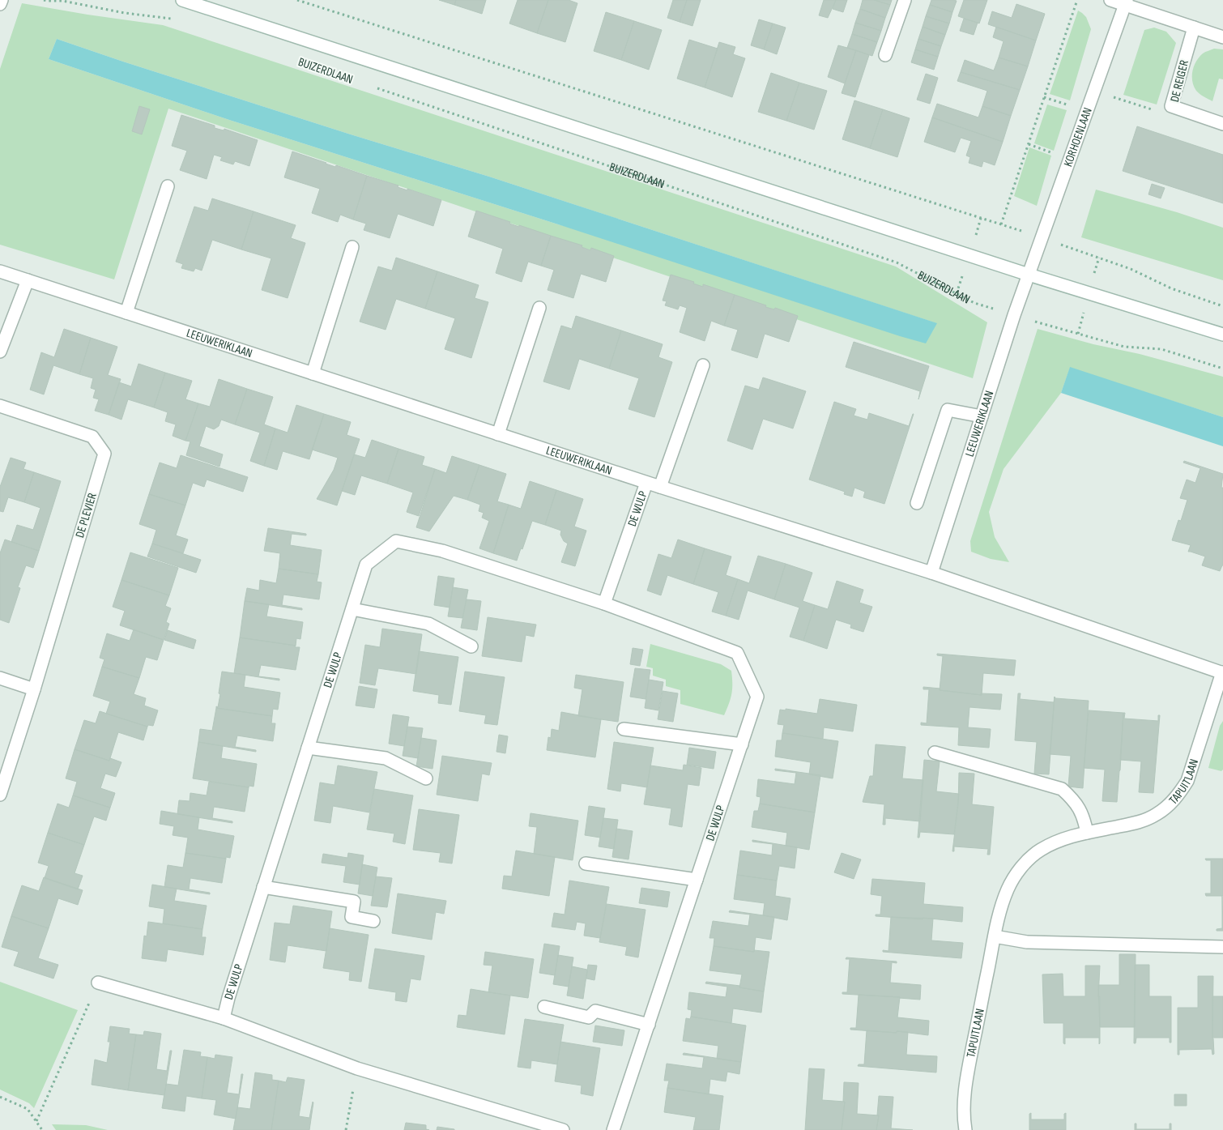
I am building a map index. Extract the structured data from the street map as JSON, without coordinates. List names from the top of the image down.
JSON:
{
  "streets": {
    "street": [
      "BUIZERDLAAN",
      "DE REIGER",
      "KORHOENLAAN",
      "LEEUWERIKLAAN",
      "DE WULP",
      "DE PLEVIER",
      "TAPUITLAAN"
    ]
  },
  "crossings": [
    ["BUIZERDLAAN", "KORHOENLAAN"],
    ["BUIZERDLAAN", "LEEUWERIKLAAN"],
    ["KORHOENLAAN", "LEEUWERIKLAAN"],
    ["LEEUWERIKLAAN", "DE WULP"],
    ["LEEUWERIKLAAN", "TAPUITLAAN"]
  ]
}
